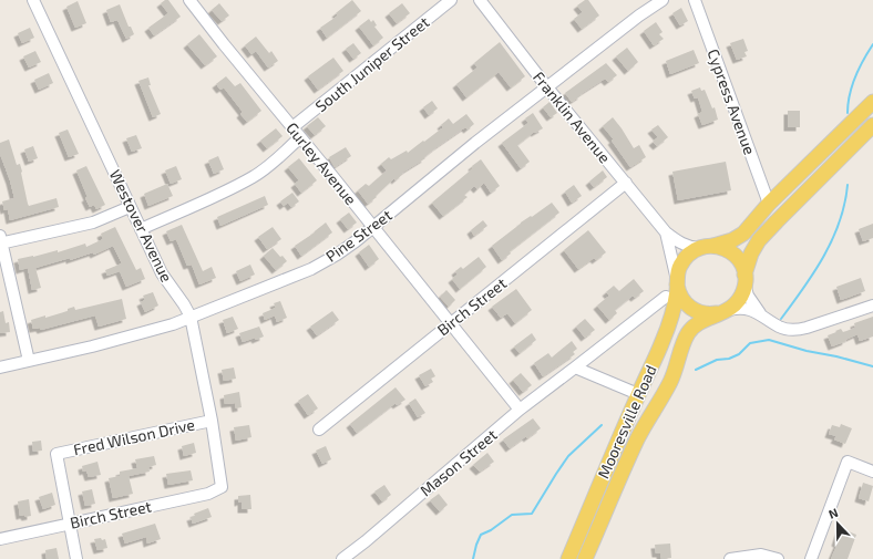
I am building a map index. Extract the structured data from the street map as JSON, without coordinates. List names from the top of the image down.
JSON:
{
  "streets": {
    "main road": ["Mooresville Road"],
    "street": [
      "South Juniper Street",
      "Cypress Avenue",
      "Franklin Avenue",
      "Gurley Avenue",
      "Westover Avenue",
      "Pine Street",
      "Birch Street",
      "Fred Wilson Drive",
      "Mason Street"
    ]
  },
  "crossings": [
    ["South Juniper Street", "Gurley Avenue"],
    ["Cypress Avenue", "Mooresville Road"],
    ["Franklin Avenue", "Pine Street"],
    ["Franklin Avenue", "Birch Street"],
    ["Franklin Avenue", "Mooresville Road"],
    ["Gurley Avenue", "Pine Street"],
    ["Gurley Avenue", "Birch Street"],
    ["Gurley Avenue", "Mason Street"],
    ["Westover Avenue", "Pine Street"],
    ["Westover Avenue", "Birch Street"],
    ["Westover Avenue", "Fred Wilson Drive"],
    ["Birch Street", "Fred Wilson Drive"]
  ],
  "north": "top"
}
